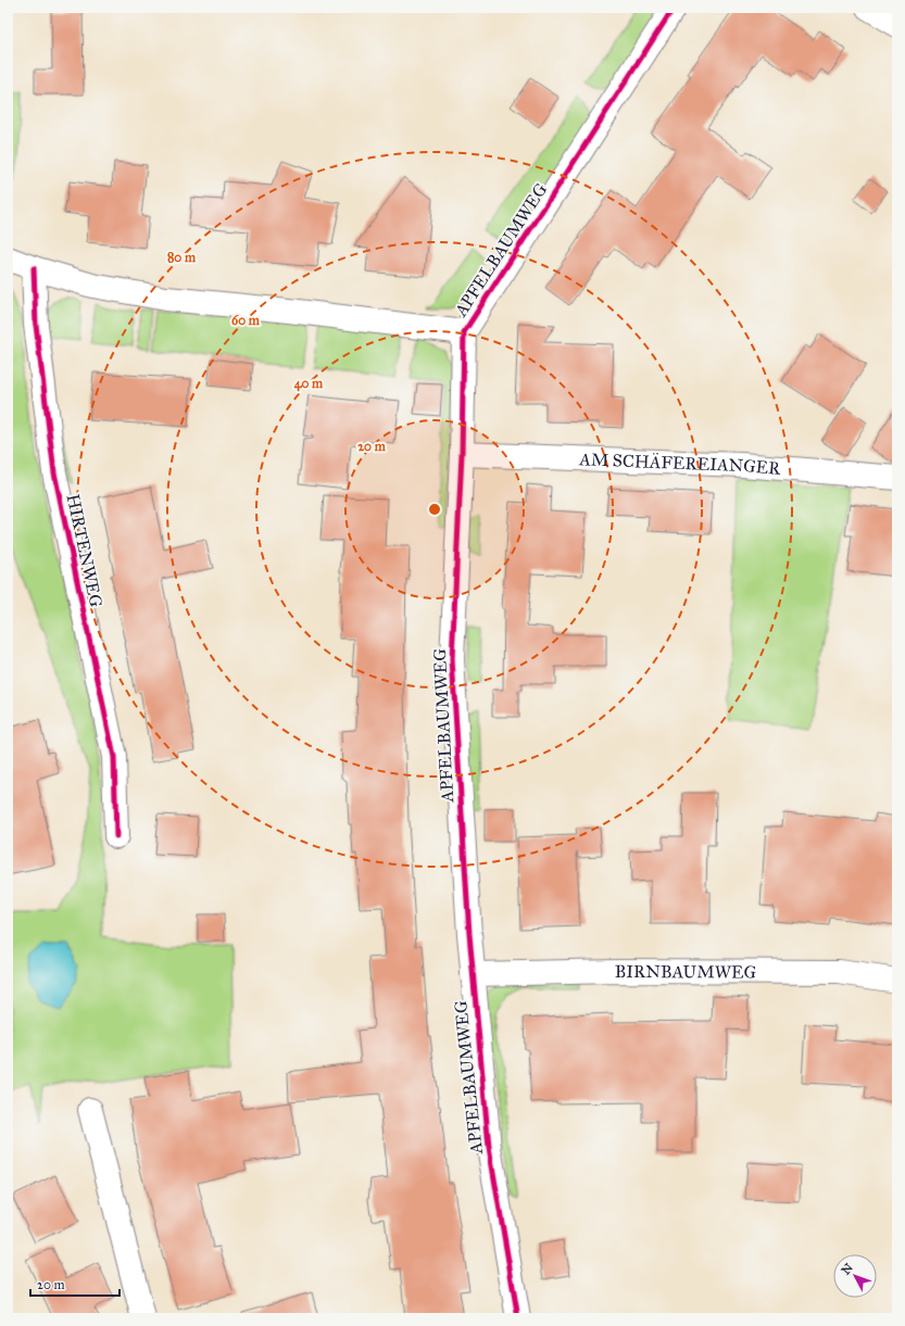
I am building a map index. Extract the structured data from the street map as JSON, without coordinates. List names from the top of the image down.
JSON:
{
  "streets": {
    "street": [
      "APFELBAUMWEG",
      "AM SCHÄFEREIANGER",
      "HIRTENWEG",
      "BIRNBAUMWEG"
    ]
  },
  "crossings": [
    ["APFELBAUMWEG", "AM SCHÄFEREIANGER"],
    ["APFELBAUMWEG", "BIRNBAUMWEG"]
  ],
  "scale_bar": "20 m",
  "north": "top left",
  "rings": [
    "80 m",
    "60 m",
    "40 m",
    "20 m"
  ]
}
